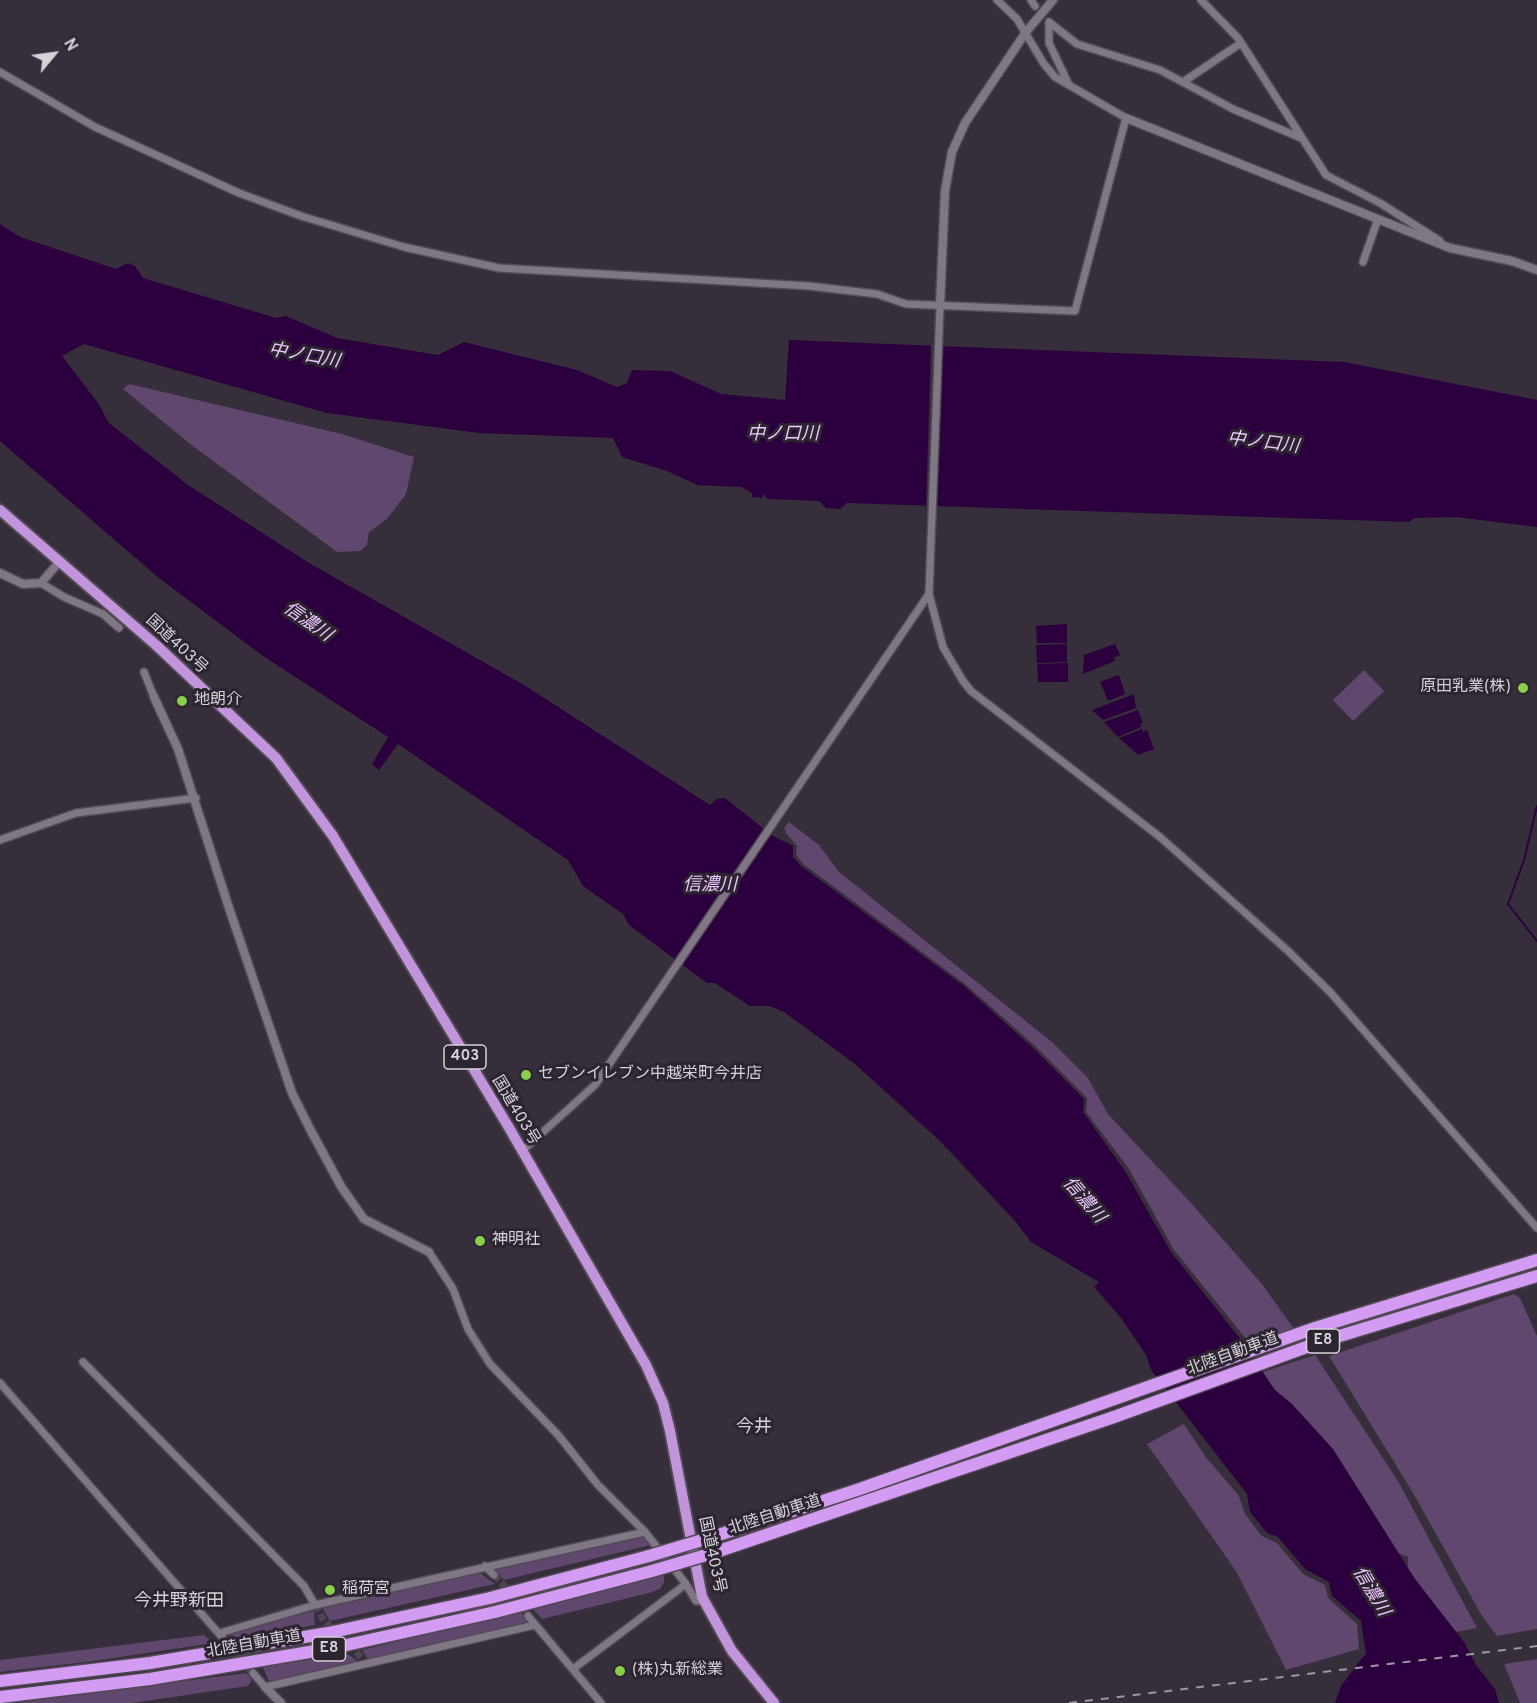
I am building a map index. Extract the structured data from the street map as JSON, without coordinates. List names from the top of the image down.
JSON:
{
  "streets": {
    "highway": [
      "国道403号",
      "403",
      "E8",
      "北陸自動車道"
    ]
  },
  "districts": ["今井", "今井野新田"],
  "water": ["中ノ口川", "信濃川"],
  "places": [
    "原田乳業(株)",
    "地朗介",
    "セブンイレブン中越栄町今井店",
    "神明社",
    "稲荷宮",
    "(株)丸新総業"
  ],
  "north": "top right"
}
